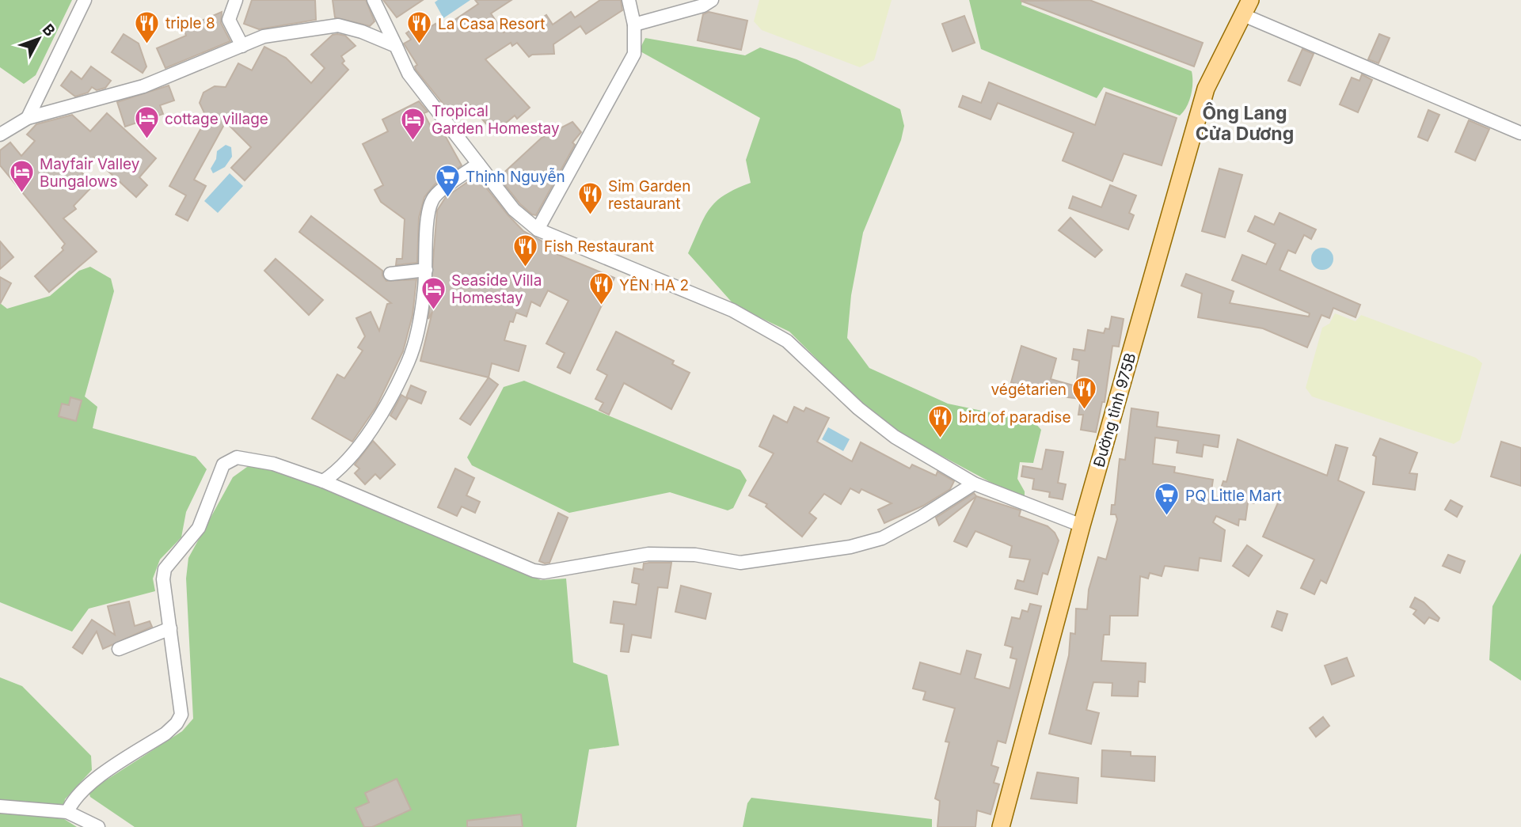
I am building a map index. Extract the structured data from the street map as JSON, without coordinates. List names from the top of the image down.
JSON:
{
  "streets": {
    "main road": ["Đường tỉnh 975B"]
  },
  "districts": ["Ông Lang Cửa Dương"],
  "places": {
    "restaurant": [
      "triple 8",
      "La Casa Resort",
      "Sim Garden restaurant",
      "Fish Restaurant",
      "YÊN HA 2",
      "végétarien",
      "bird of paradise"
    ],
    "hotel": [
      "cottage village",
      "Tropical Garden Homestay",
      "Mayfair Valley Bungalows",
      "Seaside Villa Homestay"
    ],
    "supermarket": ["Thịnh Nguyễn", "PQ Little Mart"]
  },
  "north": "top right"
}
